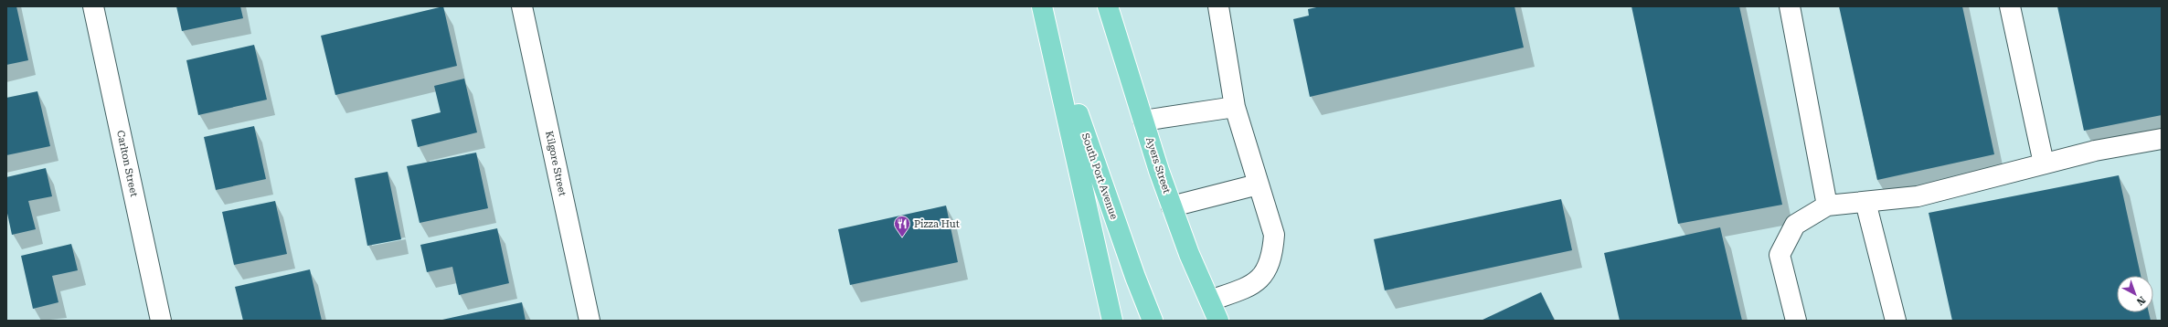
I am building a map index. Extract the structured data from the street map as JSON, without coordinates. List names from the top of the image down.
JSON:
{
  "streets": {
    "main road": ["Ayers Street", "South Port Avenue"],
    "street": ["Carlton Street", "Kilgore Street"]
  },
  "places": {
    "restaurant": ["Pizza Hut"]
  },
  "north": "bottom right"
}
